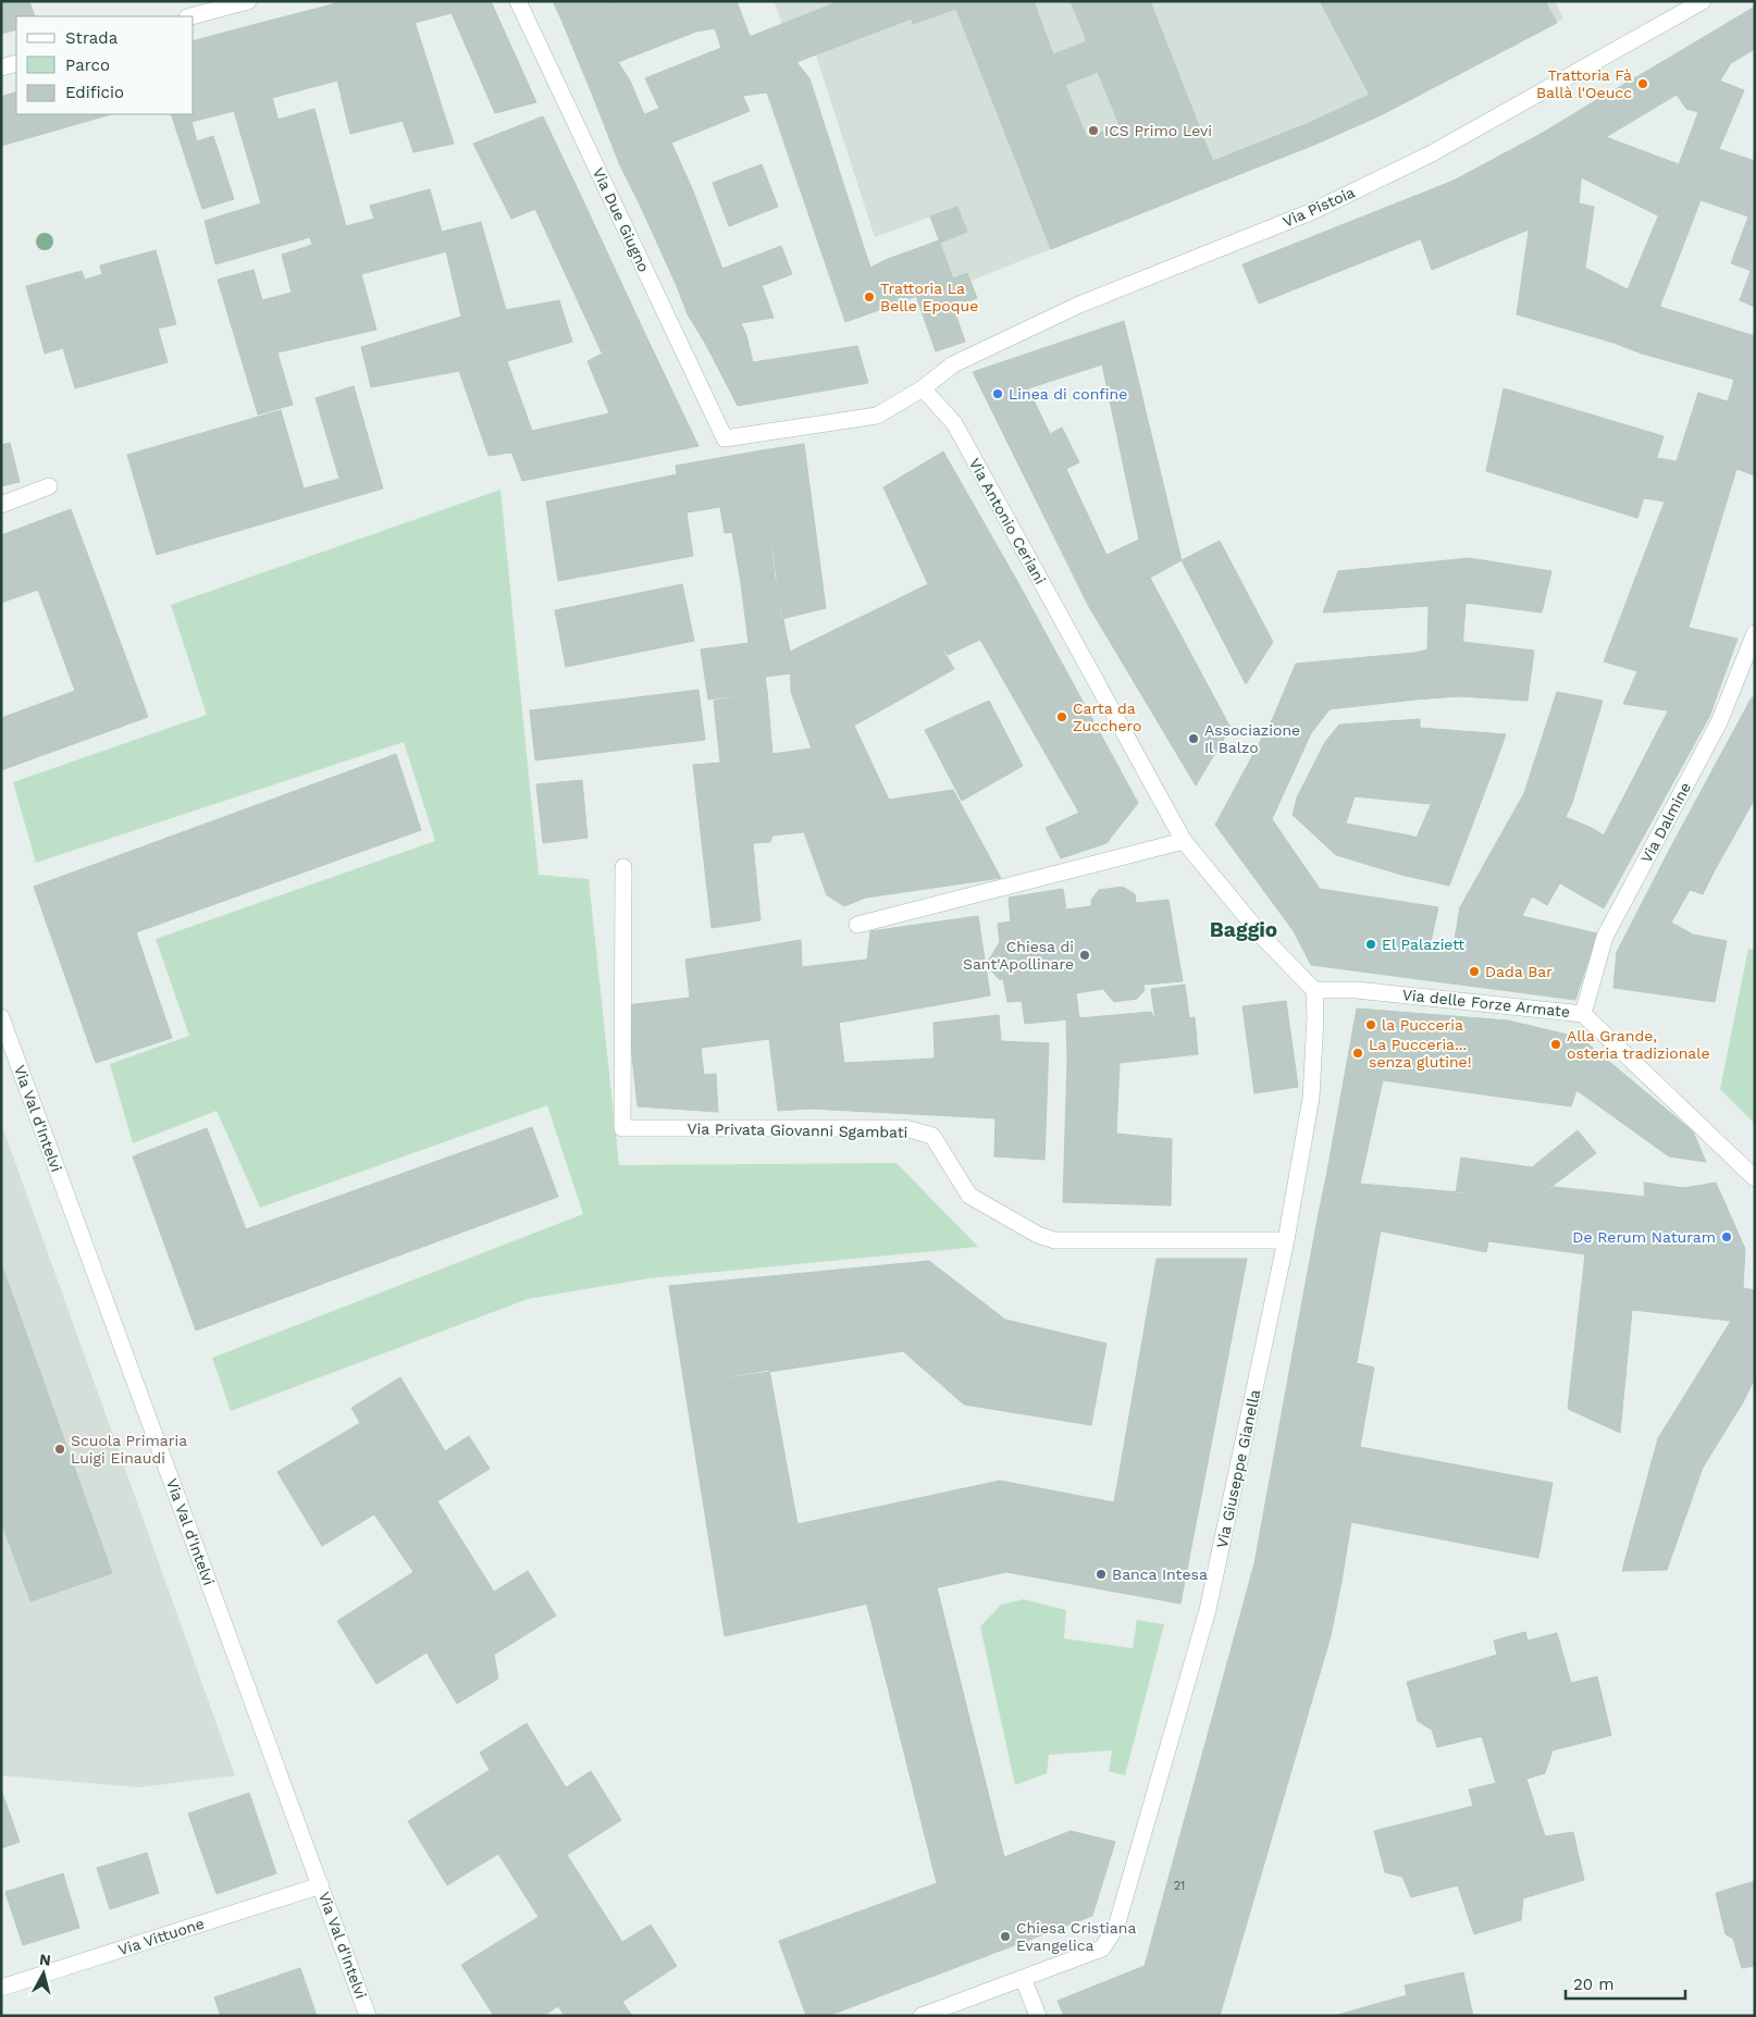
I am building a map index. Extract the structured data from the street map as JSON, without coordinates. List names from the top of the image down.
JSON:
{
  "streets": {
    "street": [
      "Via Pistoia",
      "Via Due Giugno",
      "Via Antonio Ceriani",
      "Via Dalmine",
      "Via delle Forze Armate",
      "Via Val d'Intelvi",
      "Via Privata Giovanni Sgambati",
      "Via Giuseppe Gianella",
      "Via Vittuone"
    ]
  },
  "crossings": [
    ["Via Pistoia", "Via Due Giugno"],
    ["Via Pistoia", "Via Antonio Ceriani"],
    ["Via Due Giugno", "Via Antonio Ceriani"],
    ["Via Antonio Ceriani", "Via delle Forze Armate"],
    ["Via Antonio Ceriani", "Via Giuseppe Gianella"],
    ["Via Dalmine", "Via delle Forze Armate"],
    ["Via delle Forze Armate", "Via Giuseppe Gianella"],
    ["Via Val d'Intelvi", "Via Vittuone"],
    ["Via Privata Giovanni Sgambati", "Via Giuseppe Gianella"]
  ],
  "districts": ["Baggio"],
  "places": [
    "Trattoria Fà Ballà l'Oeucc",
    "ICS Primo Levi",
    "Trattoria La Belle Epoque",
    "Linea di confine",
    "Carta da Zucchero",
    "Associazione Il Balzo",
    "El Palaziett",
    "Chiesa di Sant'Apollinare",
    "Dada Bar",
    "la Pucceria",
    "Alla Grande, osteria tradizionale",
    "La Pucceria... senza glutine!",
    "De Rerum Naturam",
    "Scuola Primaria Luigi Einaudi",
    "Banca Intesa",
    "Chiesa Cristiana Evangelica"
  ],
  "house_numbers": ["21"],
  "legend": ["Strada", "Parco", "Edificio"],
  "scale_bar": "20 m",
  "north": "top"
}
